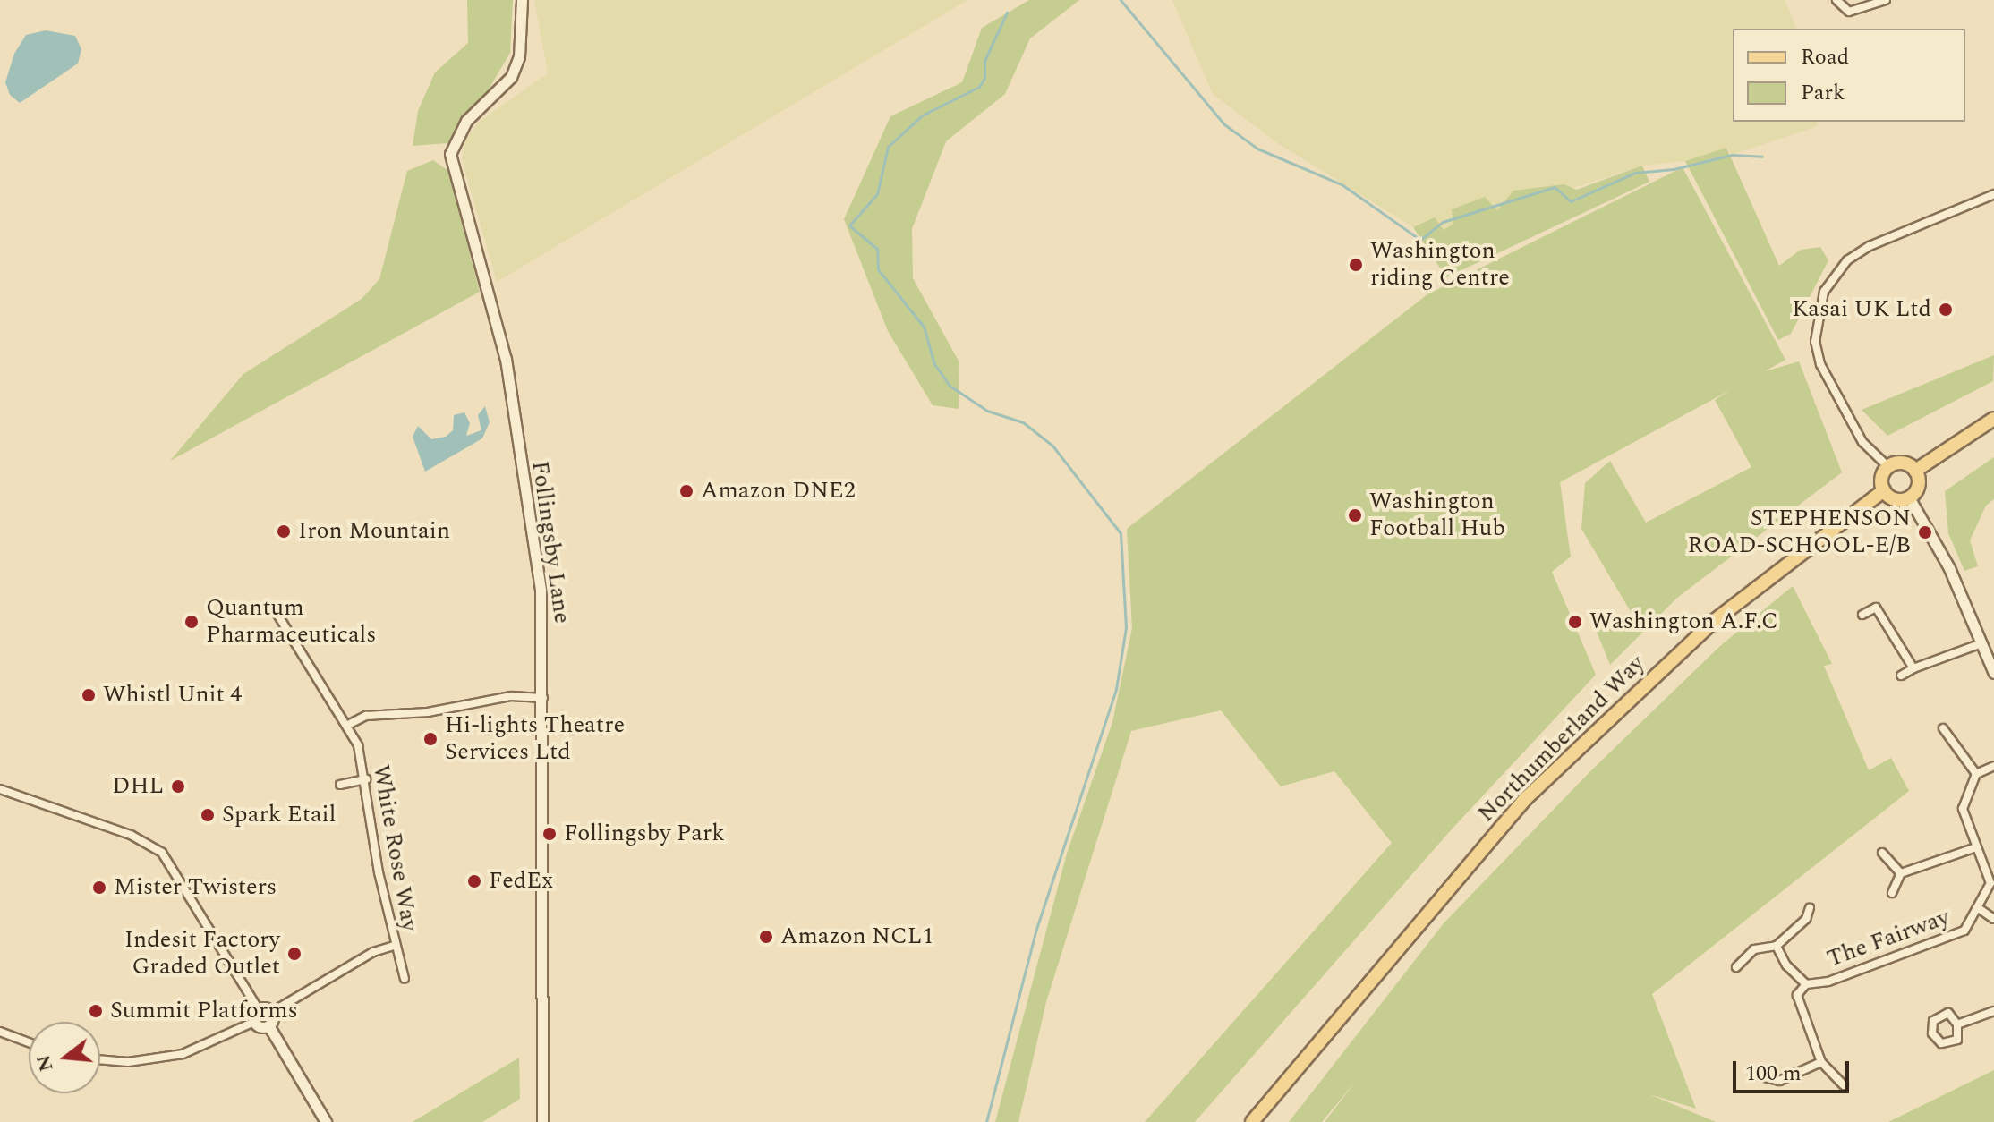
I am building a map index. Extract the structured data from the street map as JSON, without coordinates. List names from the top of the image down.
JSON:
{
  "streets": {
    "main road": ["Northumberland Way"],
    "street": ["Follingsby Lane", "White Rose Way", "The Fairway"]
  },
  "places": [
    "Washington riding Centre",
    "Kasai UK Ltd",
    "Amazon DNE2",
    "Washington Football Hub",
    "Iron Mountain",
    "STEPHENSON ROAD-SCHOOL-E/B",
    "Quantum Pharmaceuticals",
    "Washington A.F.C",
    "Whistl Unit 4",
    "Hi-lights Theatre Services Ltd",
    "DHL",
    "Spark Etail",
    "Follingsby Park",
    "FedEx",
    "Mister Twisters",
    "Amazon NCL1",
    "Indesit Factory Graded Outlet",
    "Summit Platforms"
  ],
  "legend": ["Road", "Park"],
  "scale_bar": "100 m",
  "north": "left"
}
